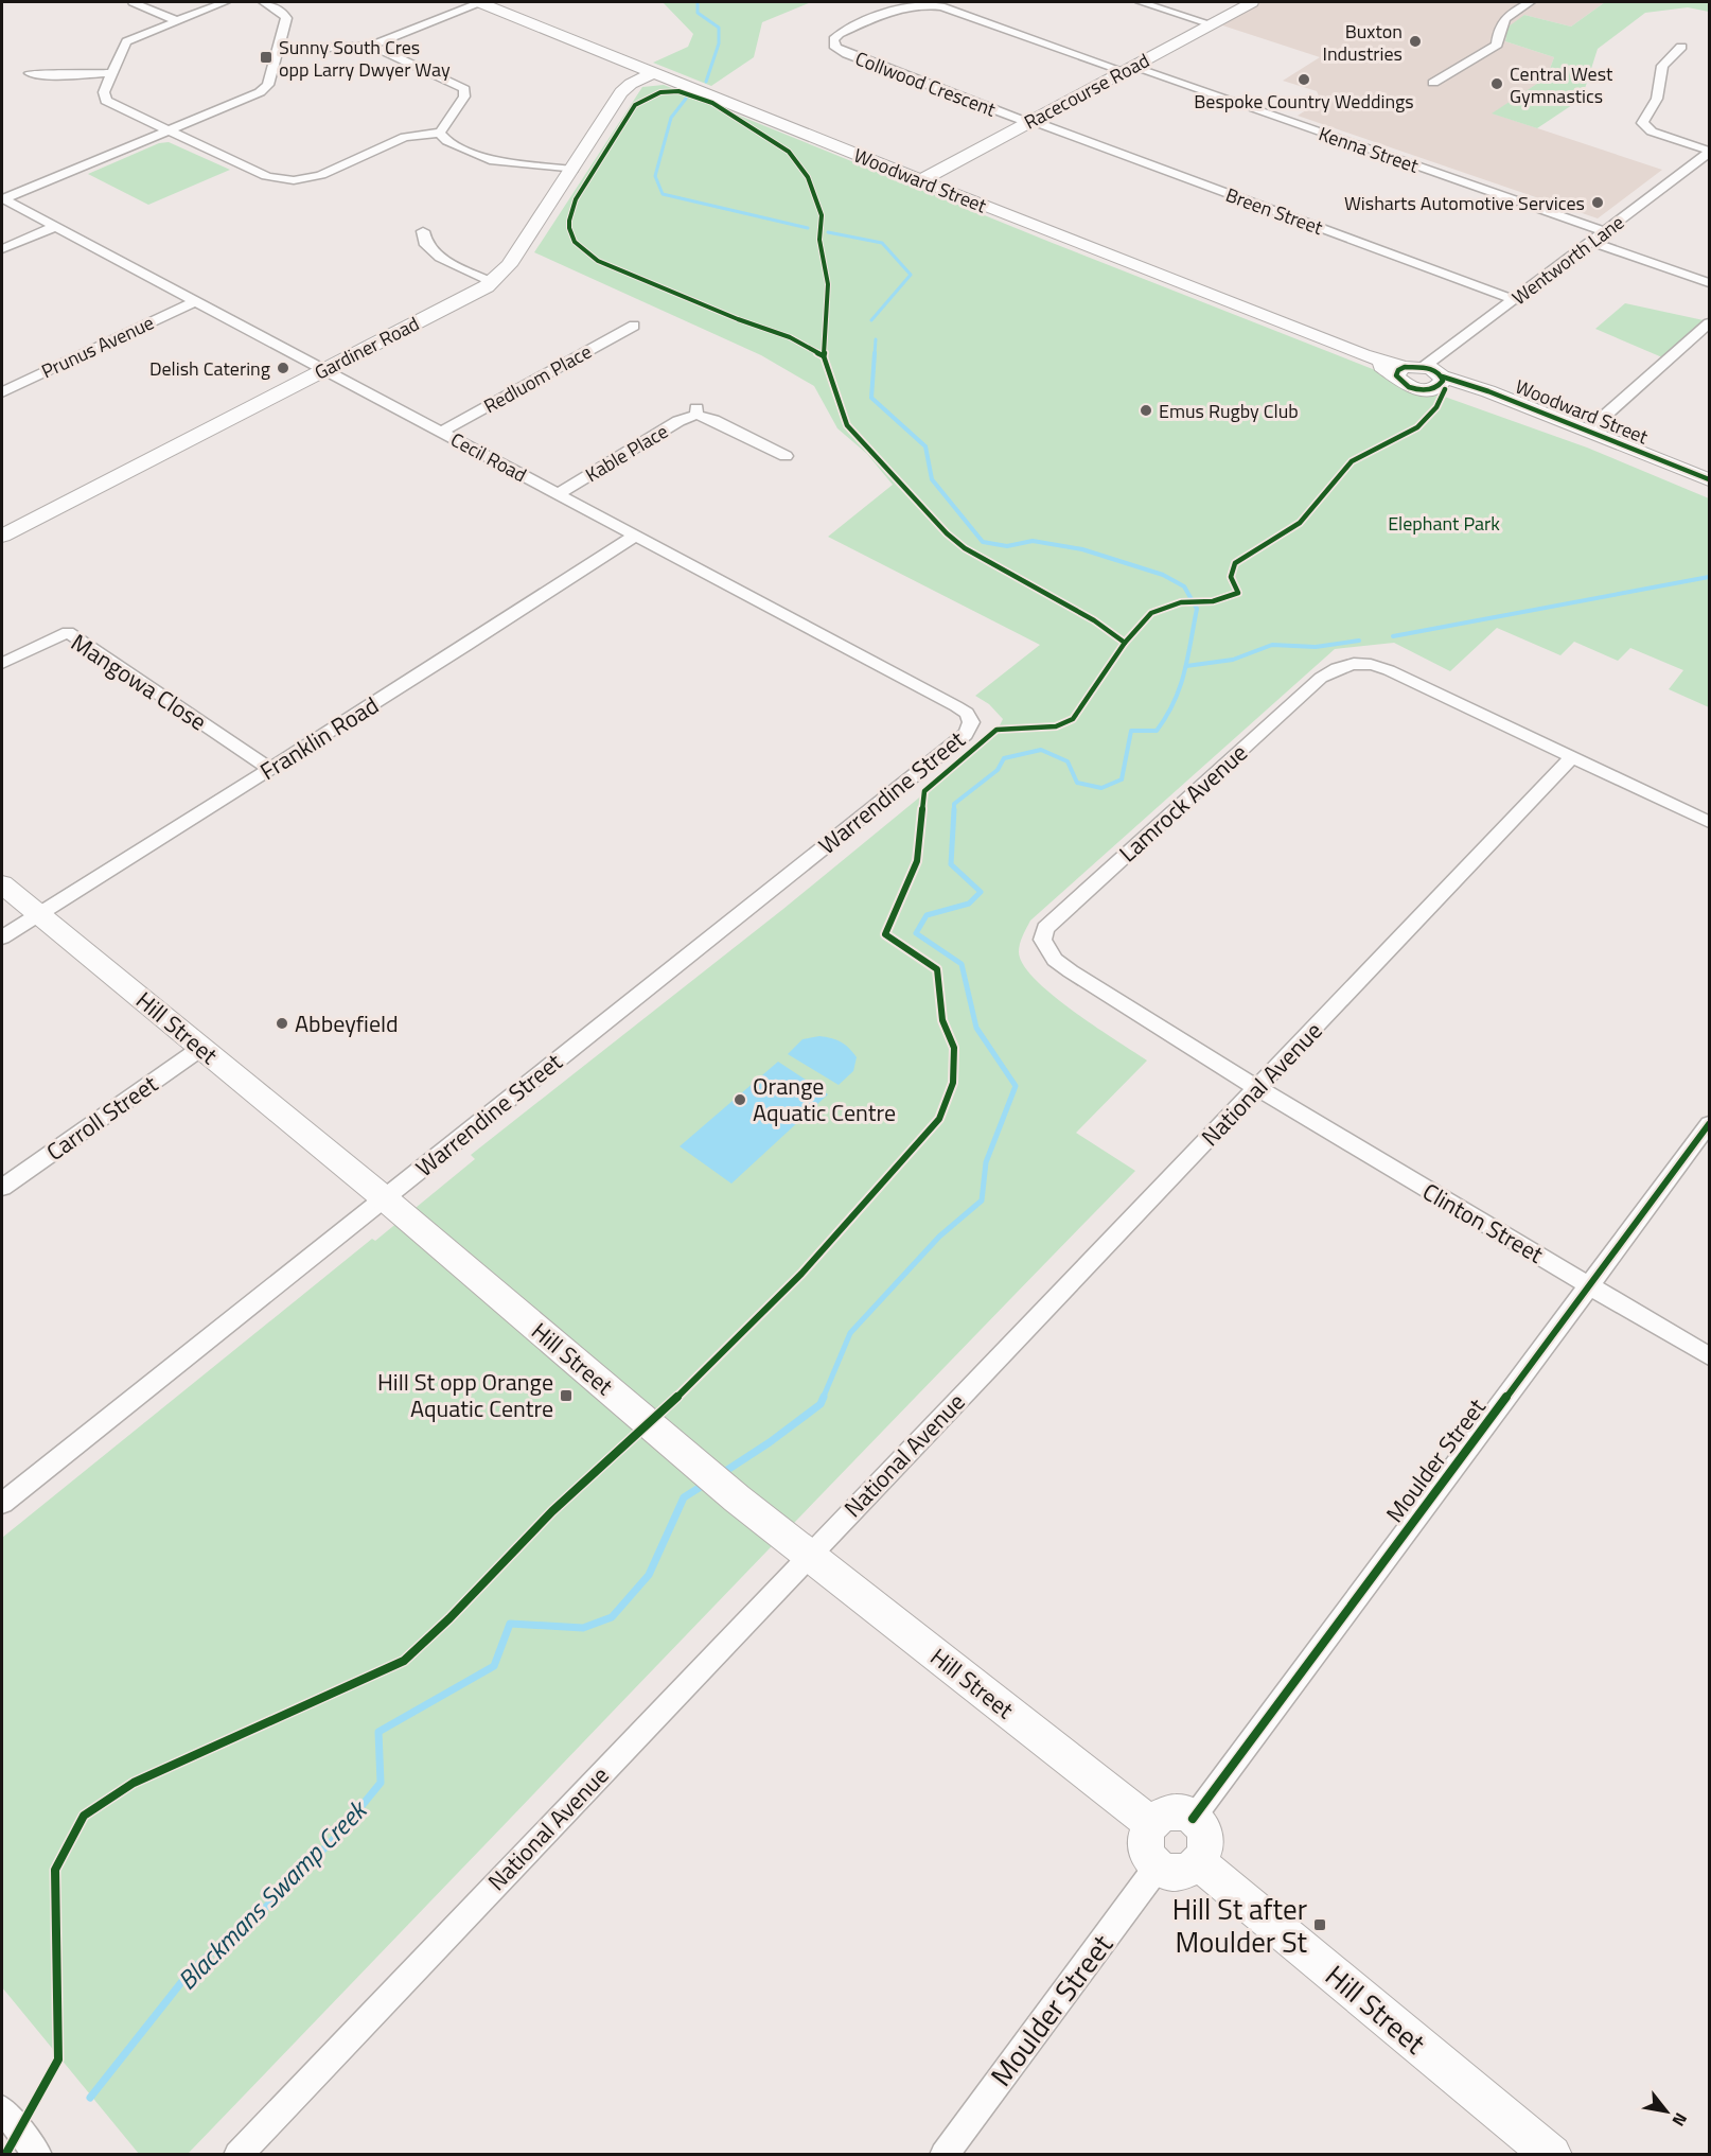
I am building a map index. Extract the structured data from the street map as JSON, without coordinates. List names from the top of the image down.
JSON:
{
  "streets": {
    "street": [
      "Collwood Crescent",
      "Racecourse Road",
      "Kenna Street",
      "Woodward Street",
      "Breen Street",
      "Wentworth Lane",
      "Prunus Avenue",
      "Gardiner Road",
      "Redluom Place",
      "Kable Place",
      "Cecil Road",
      "Mangowa Close",
      "Franklin Road",
      "Warrendine Street",
      "Lamrock Avenue",
      "Hill Street",
      "National Avenue",
      "Carroll Street",
      "Clinton Street",
      "Moulder Street"
    ]
  },
  "crossings": [
    ["Collwood Crescent", "Racecourse Road"],
    ["Collwood Crescent", "Kenna Street"],
    ["Collwood Crescent", "Breen Street"],
    ["Racecourse Road", "Kenna Street"],
    ["Racecourse Road", "Woodward Street"],
    ["Racecourse Road", "Breen Street"],
    ["Kenna Street", "Wentworth Lane"],
    ["Woodward Street", "Gardiner Road"],
    ["Breen Street", "Wentworth Lane"],
    ["Prunus Avenue", "Cecil Road"],
    ["Gardiner Road", "Cecil Road"],
    ["Redluom Place", "Cecil Road"],
    ["Kable Place", "Cecil Road"],
    ["Cecil Road", "Franklin Road"],
    ["Cecil Road", "Warrendine Street"],
    ["Mangowa Close", "Franklin Road"],
    ["Franklin Road", "Hill Street"],
    ["Warrendine Street", "Hill Street"],
    ["Lamrock Avenue", "National Avenue"],
    ["Lamrock Avenue", "Clinton Street"],
    ["Hill Street", "National Avenue"],
    ["Hill Street", "Carroll Street"],
    ["Hill Street", "Moulder Street"],
    ["National Avenue", "Clinton Street"],
    ["Clinton Street", "Moulder Street"]
  ],
  "water": ["Blackmans Swamp Creek"],
  "parks": ["Elephant Park"],
  "places": {
    "other": [
      "Buxton Industries",
      "Bespoke Country Weddings",
      "Central West Gymnastics",
      "Wisharts Automotive Services",
      "Delish Catering",
      "Emus Rugby Club",
      "Abbeyfield",
      "Orange Aquatic Centre"
    ],
    "transit": ["Sunny South Cres opp Larry Dwyer Way", "Hill St opp Orange Aquatic Centre", "Hill St after Moulder St"]
  },
  "north": "bottom right"
}
